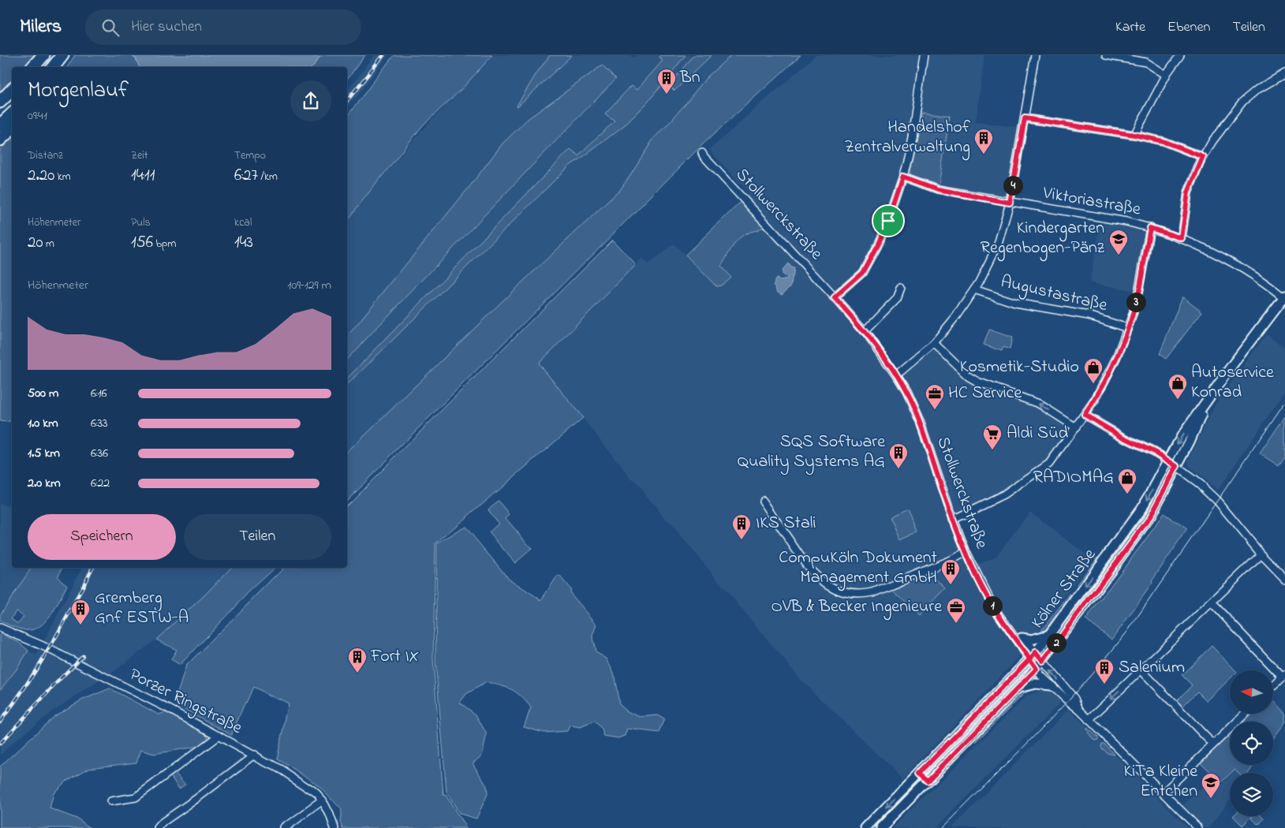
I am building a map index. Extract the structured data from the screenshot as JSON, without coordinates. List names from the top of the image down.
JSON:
{
  "streets": {
    "main road": ["Kölner Straße"],
    "street": [
      "Viktoriastraße",
      "Stollwerckstraße",
      "Augustastraße",
      "Porzer Ringstraße"
    ]
  },
  "crossings": [
    ["Viktoriastraße", "Kölner Straße"],
    ["Stollwerckstraße", "Kölner Straße"]
  ],
  "places": {
    "building": [
      "Bn",
      "Handelshof Zentralverwaltung",
      "SQS Software Quality Systems AG",
      "IKS Stali",
      "CompuKöln Dokument Management GmbH",
      "Gremberg Gnf ESTW-A",
      "Fort IX",
      "Salenium"
    ],
    "school or university": ["Kindergarten Regenbogen-Pänz", "KiTa Kleine Entchen"],
    "shop": ["Kosmetik-Studio", "Autoservice Konrad", "RADIOMAG"],
    "office": ["HC Service", "OVB & Becker Ingenieure"],
    "supermarket": ["Aldi Süd"]
  },
  "north": "left",
  "page": {
    "header": "Milers",
    "search": "Hier suchen",
    "nav": ["Karte", "Ebenen", "Teilen"],
    "heading": ["Morgenlauf", "09:41"],
    "stats": [
      ["Distanz", "2.20 km"],
      ["Zeit", "14:11"],
      ["Tempo", "6:27 /km"],
      ["Höhenmeter", "20 m"],
      ["Puls", "156 bpm"],
      ["kcal", "143"]
    ],
    "pins": [
      "4",
      "3",
      "1",
      "2"
    ],
    "chart": ["Höhenmeter", "109–129 m"],
    "list": [
      {
        "name": "500 m",
        "note": "6:16"
      },
      {
        "name": "1.0 km",
        "note": "6:33"
      },
      {
        "name": "1.5 km",
        "note": "6:36"
      },
      {
        "name": "2.0 km",
        "note": "6:22"
      }
    ],
    "buttons": ["Speichern", "Teilen"]
  }
}
